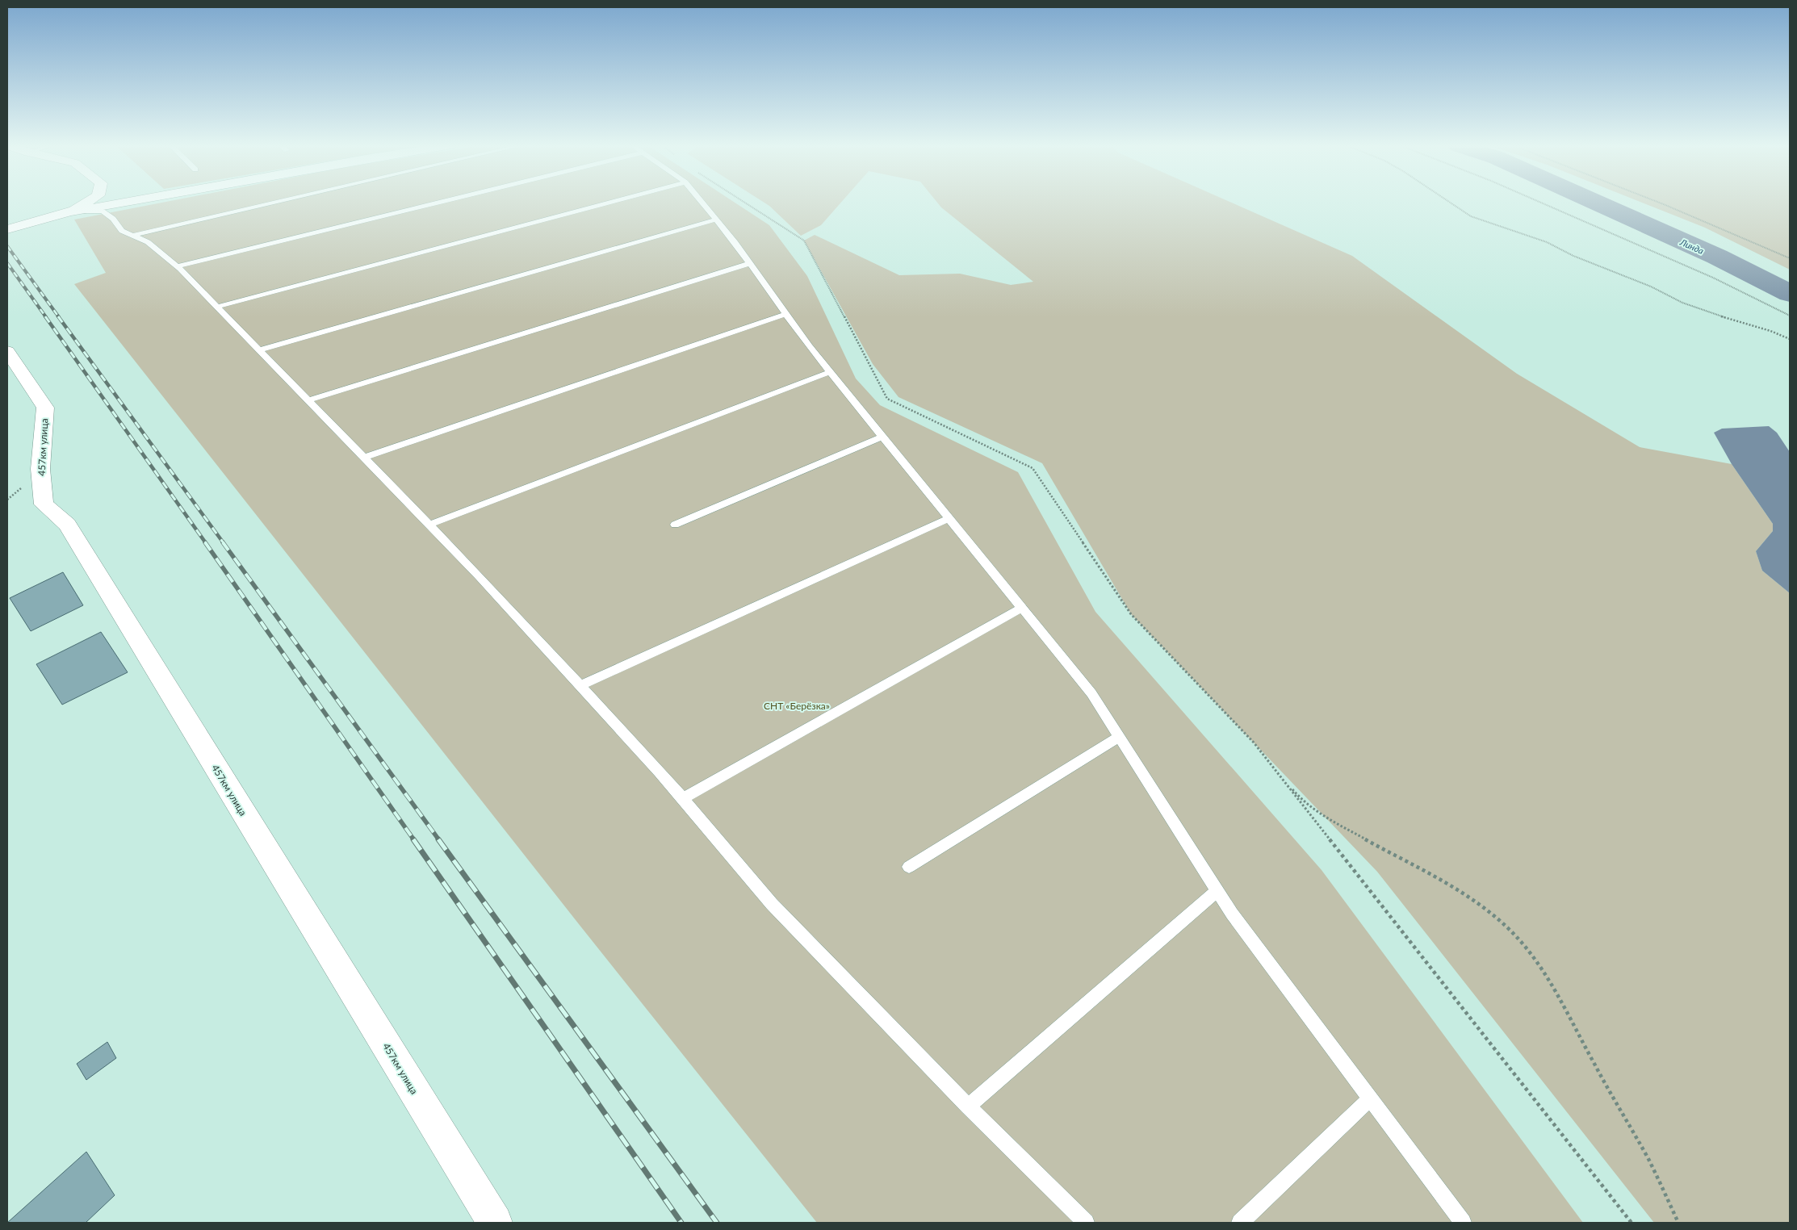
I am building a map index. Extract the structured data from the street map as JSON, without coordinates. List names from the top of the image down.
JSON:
{
  "streets": {
    "street": ["457км улица"]
  },
  "water": ["Линда"],
  "parks": ["СНТ «Берёзка»"]
}
